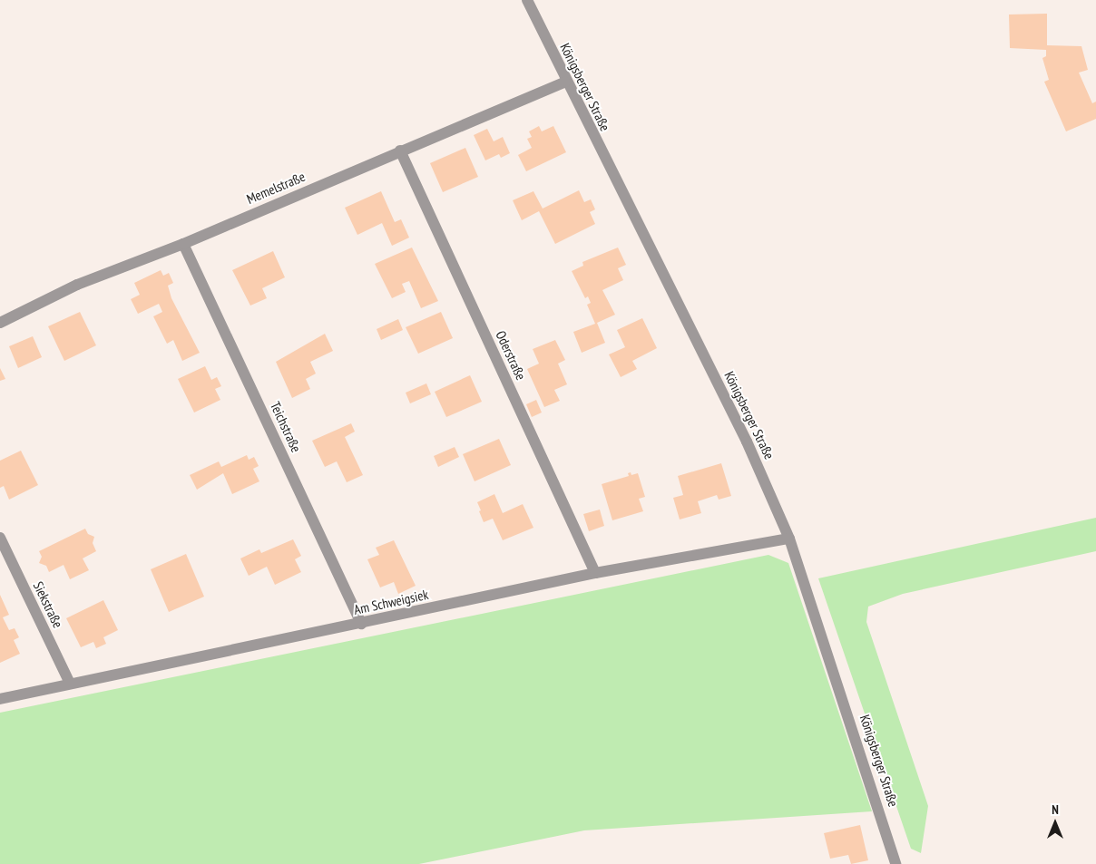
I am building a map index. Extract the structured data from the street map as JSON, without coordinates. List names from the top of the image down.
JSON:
{
  "streets": {
    "street": [
      "Königsberger Straße",
      "Memelstraße",
      "Oderstraße",
      "Teichstraße",
      "Am Schweigsiek",
      "Siekstraße"
    ]
  },
  "crossings": [
    ["Königsberger Straße", "Memelstraße"],
    ["Königsberger Straße", "Am Schweigsiek"],
    ["Memelstraße", "Oderstraße"],
    ["Memelstraße", "Teichstraße"],
    ["Oderstraße", "Am Schweigsiek"],
    ["Teichstraße", "Am Schweigsiek"],
    ["Am Schweigsiek", "Siekstraße"]
  ],
  "north": "top"
}
